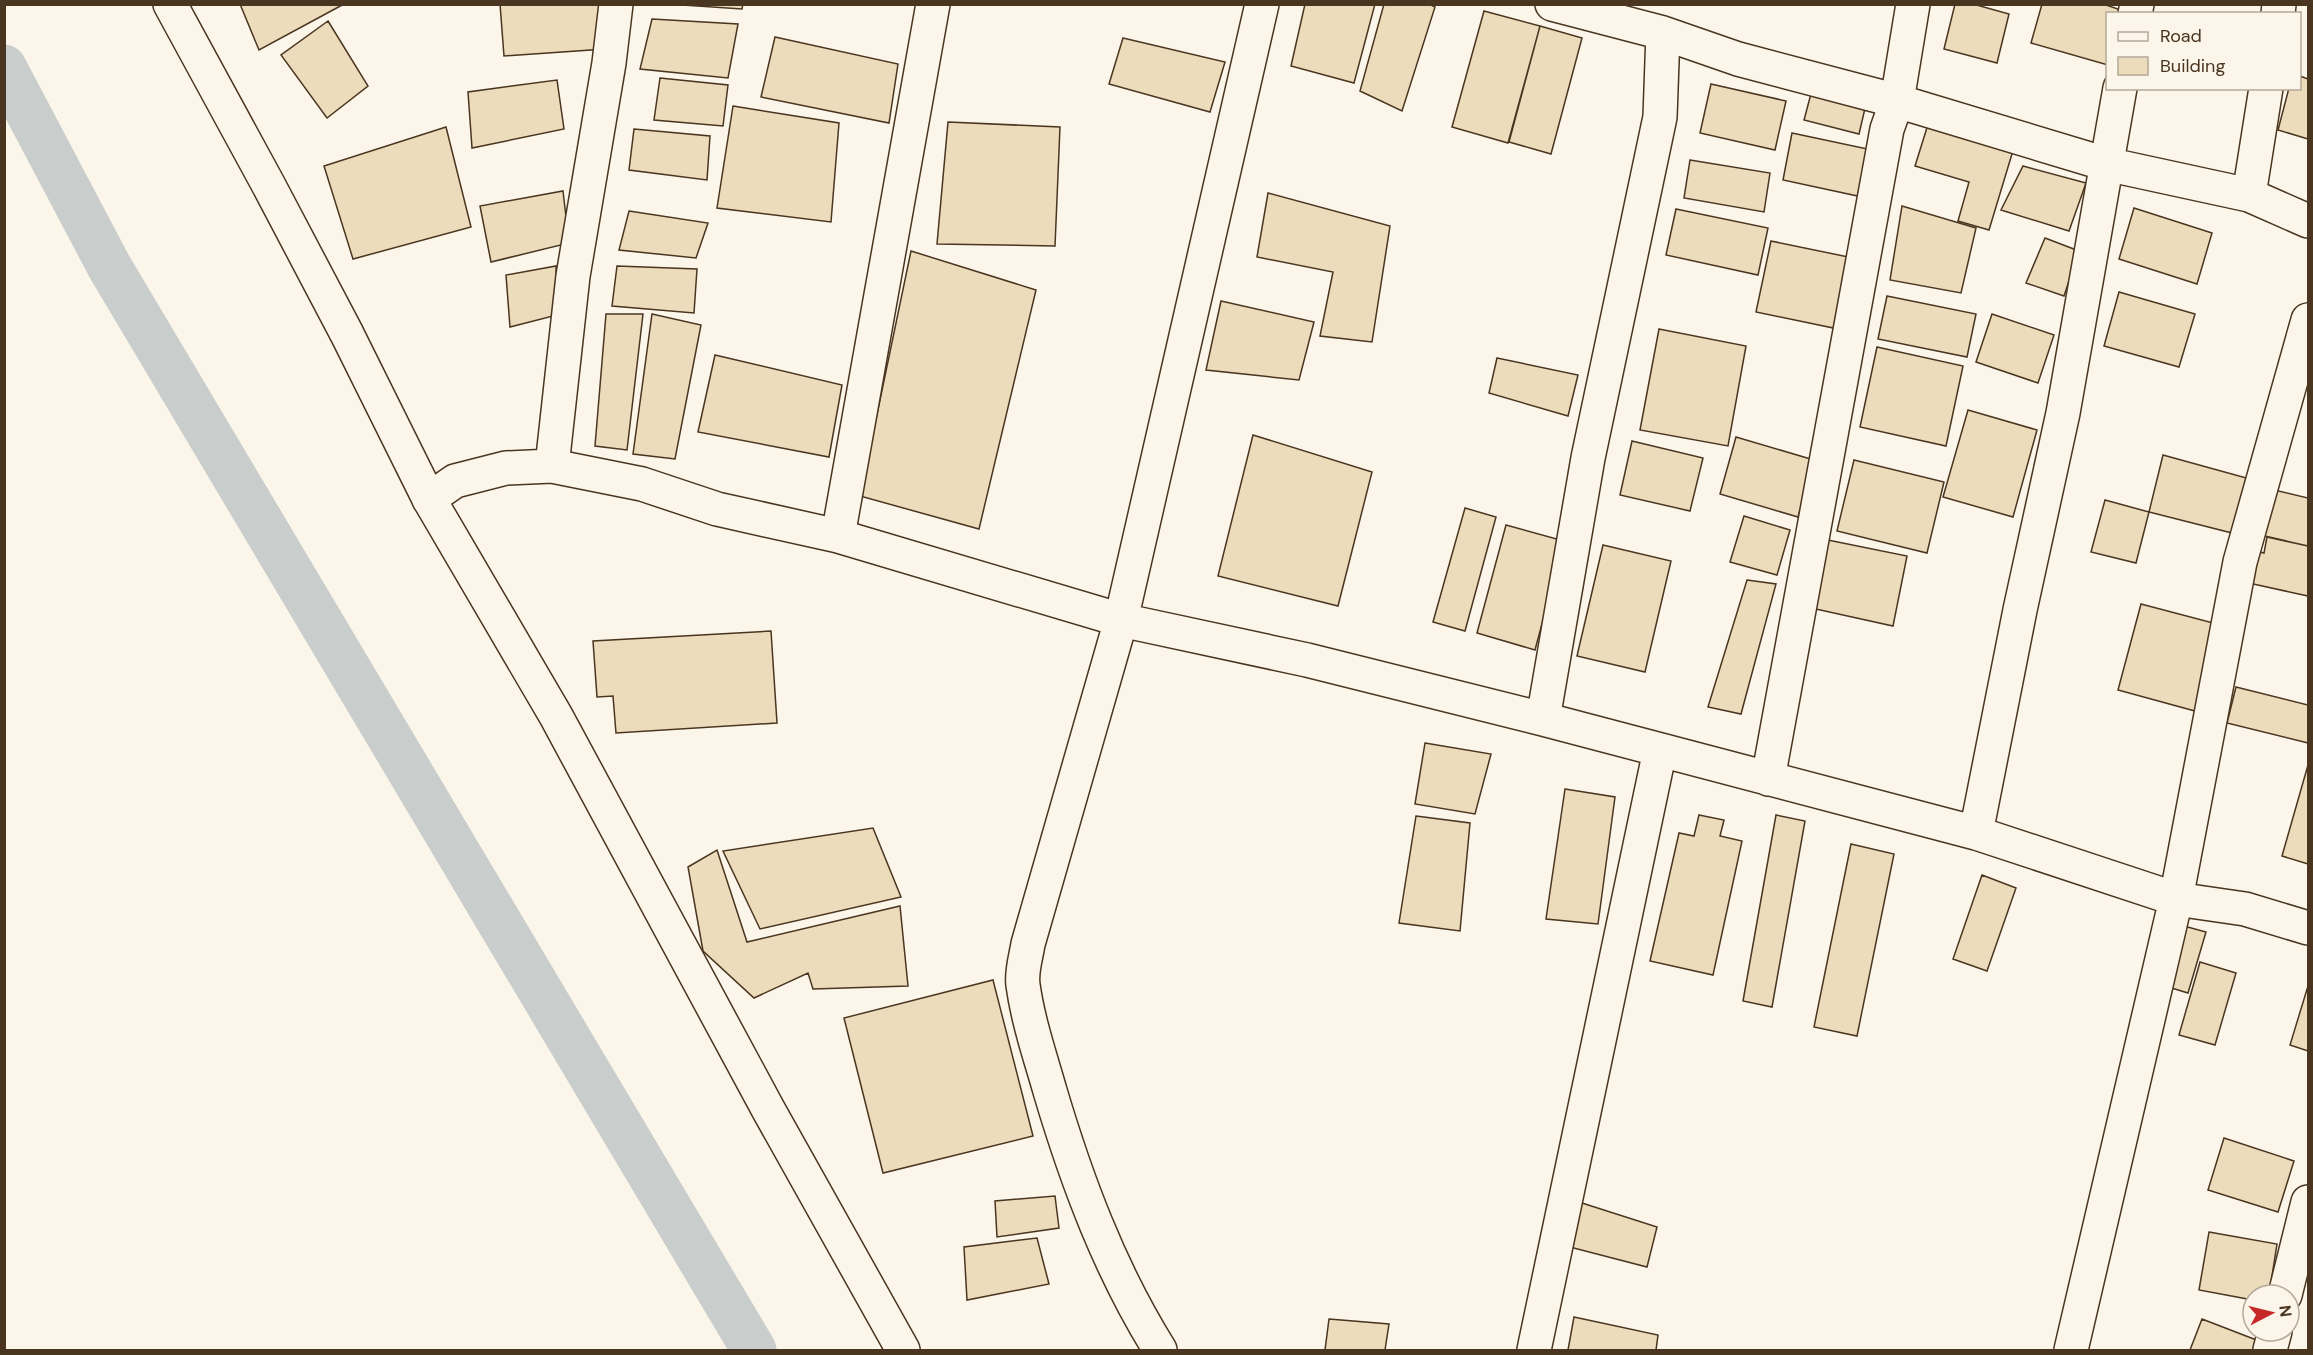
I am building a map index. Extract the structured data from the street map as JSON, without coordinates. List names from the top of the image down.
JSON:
{
  "legend": ["Road", "Building"],
  "north": "right"
}
